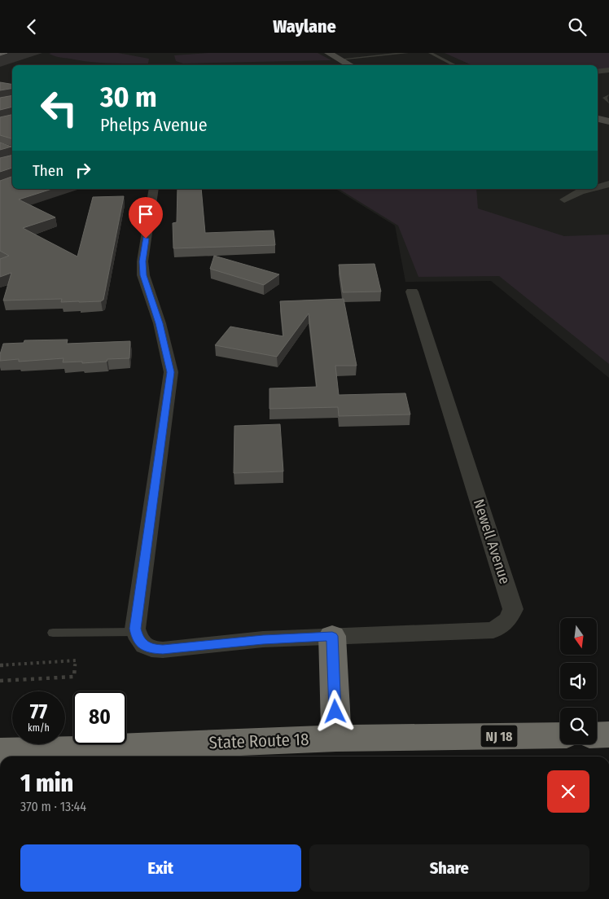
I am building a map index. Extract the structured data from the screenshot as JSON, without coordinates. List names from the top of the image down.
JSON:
{
  "streets": {
    "highway": ["NJ 18", "State Route 18"],
    "street": ["Newell Avenue"]
  },
  "north": "bottom",
  "page": {
    "header": "Waylane",
    "turn": ["30 m", "Phelps Avenue"],
    "then": "Then",
    "speed": "77 km/h",
    "limit": "80",
    "heading": ["1 min", "370 m · 13:44"],
    "buttons": ["Exit", "Share"]
  }
}
